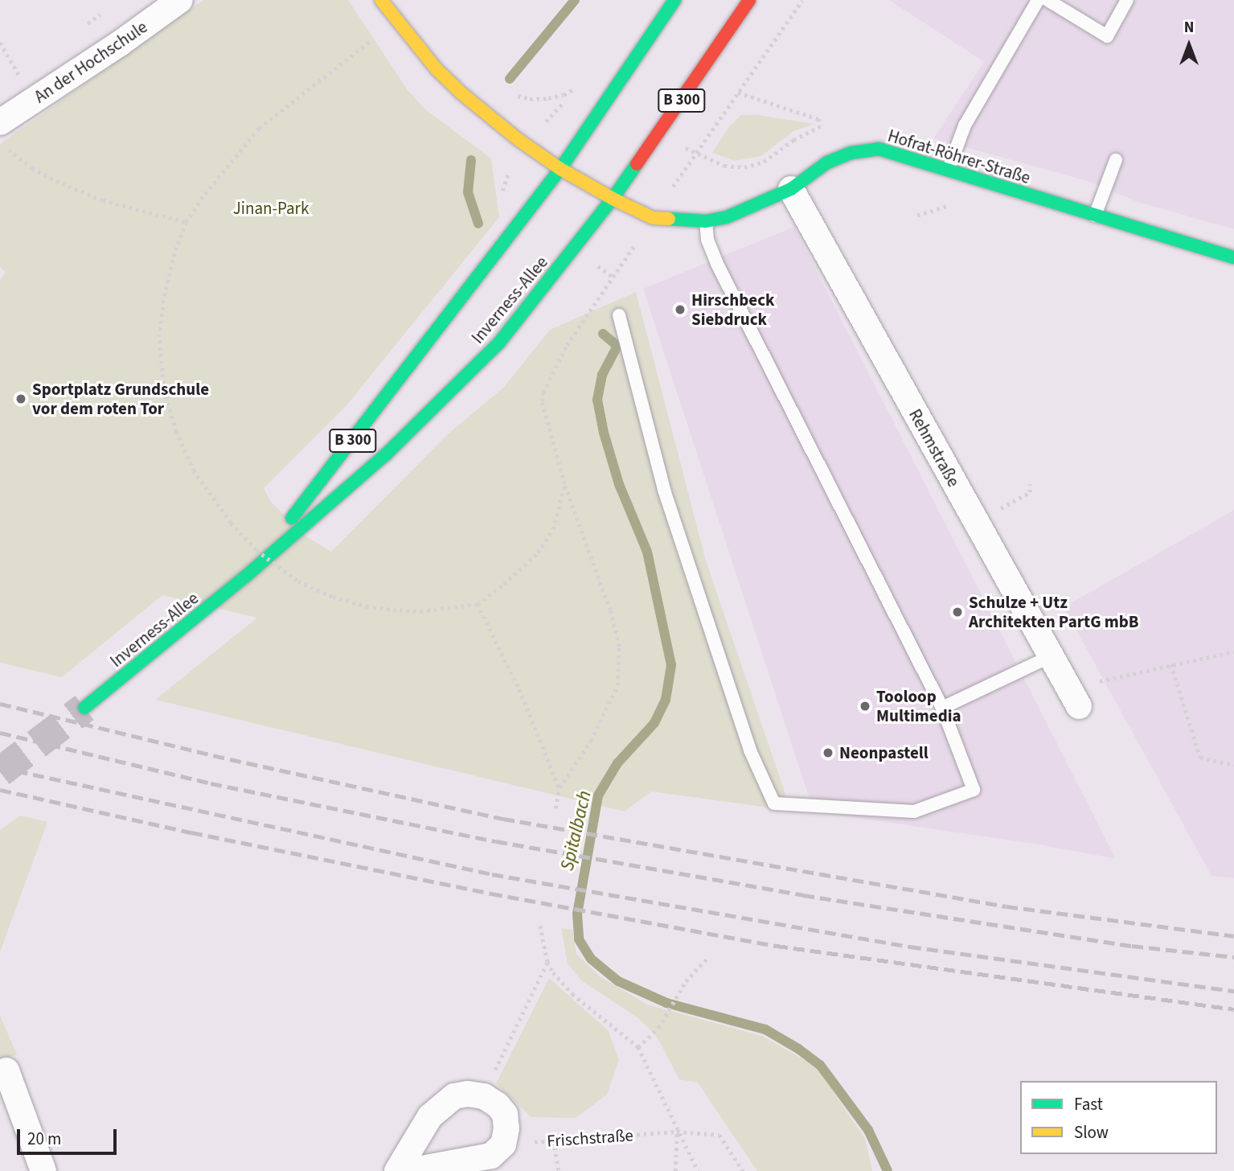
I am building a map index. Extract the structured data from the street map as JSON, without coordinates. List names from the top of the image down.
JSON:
{
  "streets": {
    "main road": ["B 300", "Hofrat-Röhrer-Straße", "Inverness-Allee"],
    "street": ["An der Hochschule", "Rehmstraße"],
    "path": ["Frischstraße"]
  },
  "crossings": [
    ["Hofrat-Röhrer-Straße", "Inverness-Allee"],
    ["Hofrat-Röhrer-Straße", "Rehmstraße"]
  ],
  "water": ["Spitalbach"],
  "parks": ["Jinan-Park"],
  "places": [
    "Hirschbeck Siebdruck",
    "Sportplatz Grundschule vor dem roten Tor",
    "Schulze + Utz Architekten PartG mbB",
    "Tooloop Multimedia",
    "Neonpastell"
  ],
  "legend": ["Fast", "Slow"],
  "scale_bar": "20 m",
  "north": "top"
}
